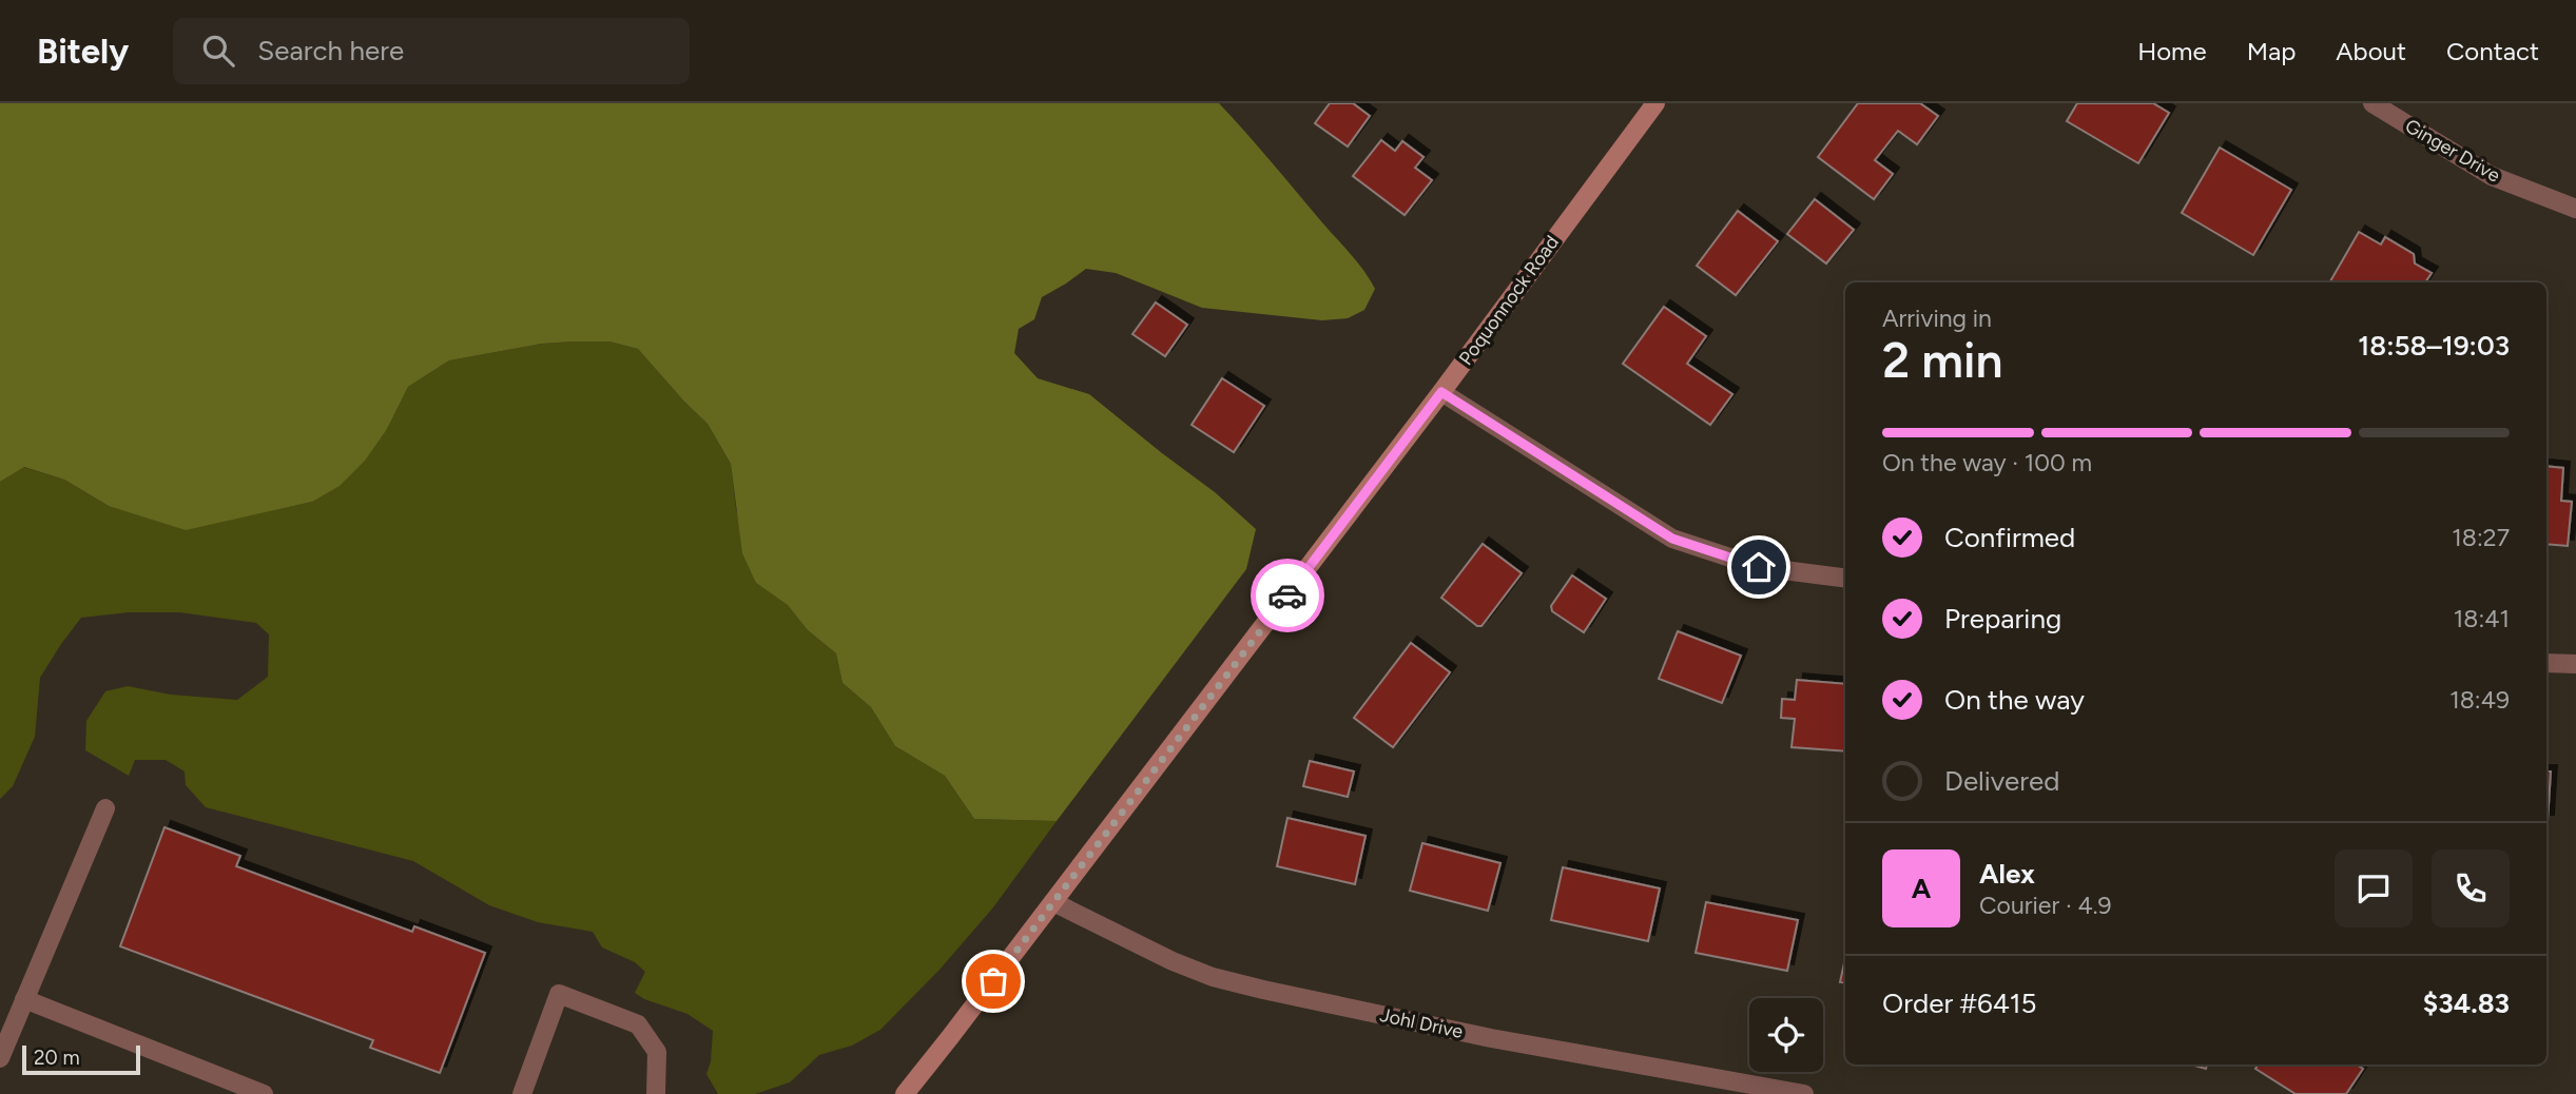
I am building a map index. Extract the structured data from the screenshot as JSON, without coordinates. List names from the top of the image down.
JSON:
{
  "streets": {
    "street": ["Ginger Drive", "Poquonnock Road", "Johl Drive"]
  },
  "crossings": [
    ["Poquonnock Road", "Johl Drive"]
  ],
  "scale_bar": "20 m",
  "page": {
    "header": "Bitely",
    "search": "Search here",
    "nav": [
      "Home",
      "Map",
      "About",
      "Contact"
    ],
    "heading": ["2 min", "Arriving in", "18:58–19:03"],
    "panel": [
      "Alex",
      "Courier · 4.9",
      "Order #6415",
      "$34.83"
    ],
    "bar": "On the way · 100 m",
    "list": [
      ["Confirmed", "18:27"],
      ["Preparing", "18:41"],
      ["On the way", "18:49"],
      "Delivered"
    ],
    "round": "A",
    "scale": "20 m"
  }
}
